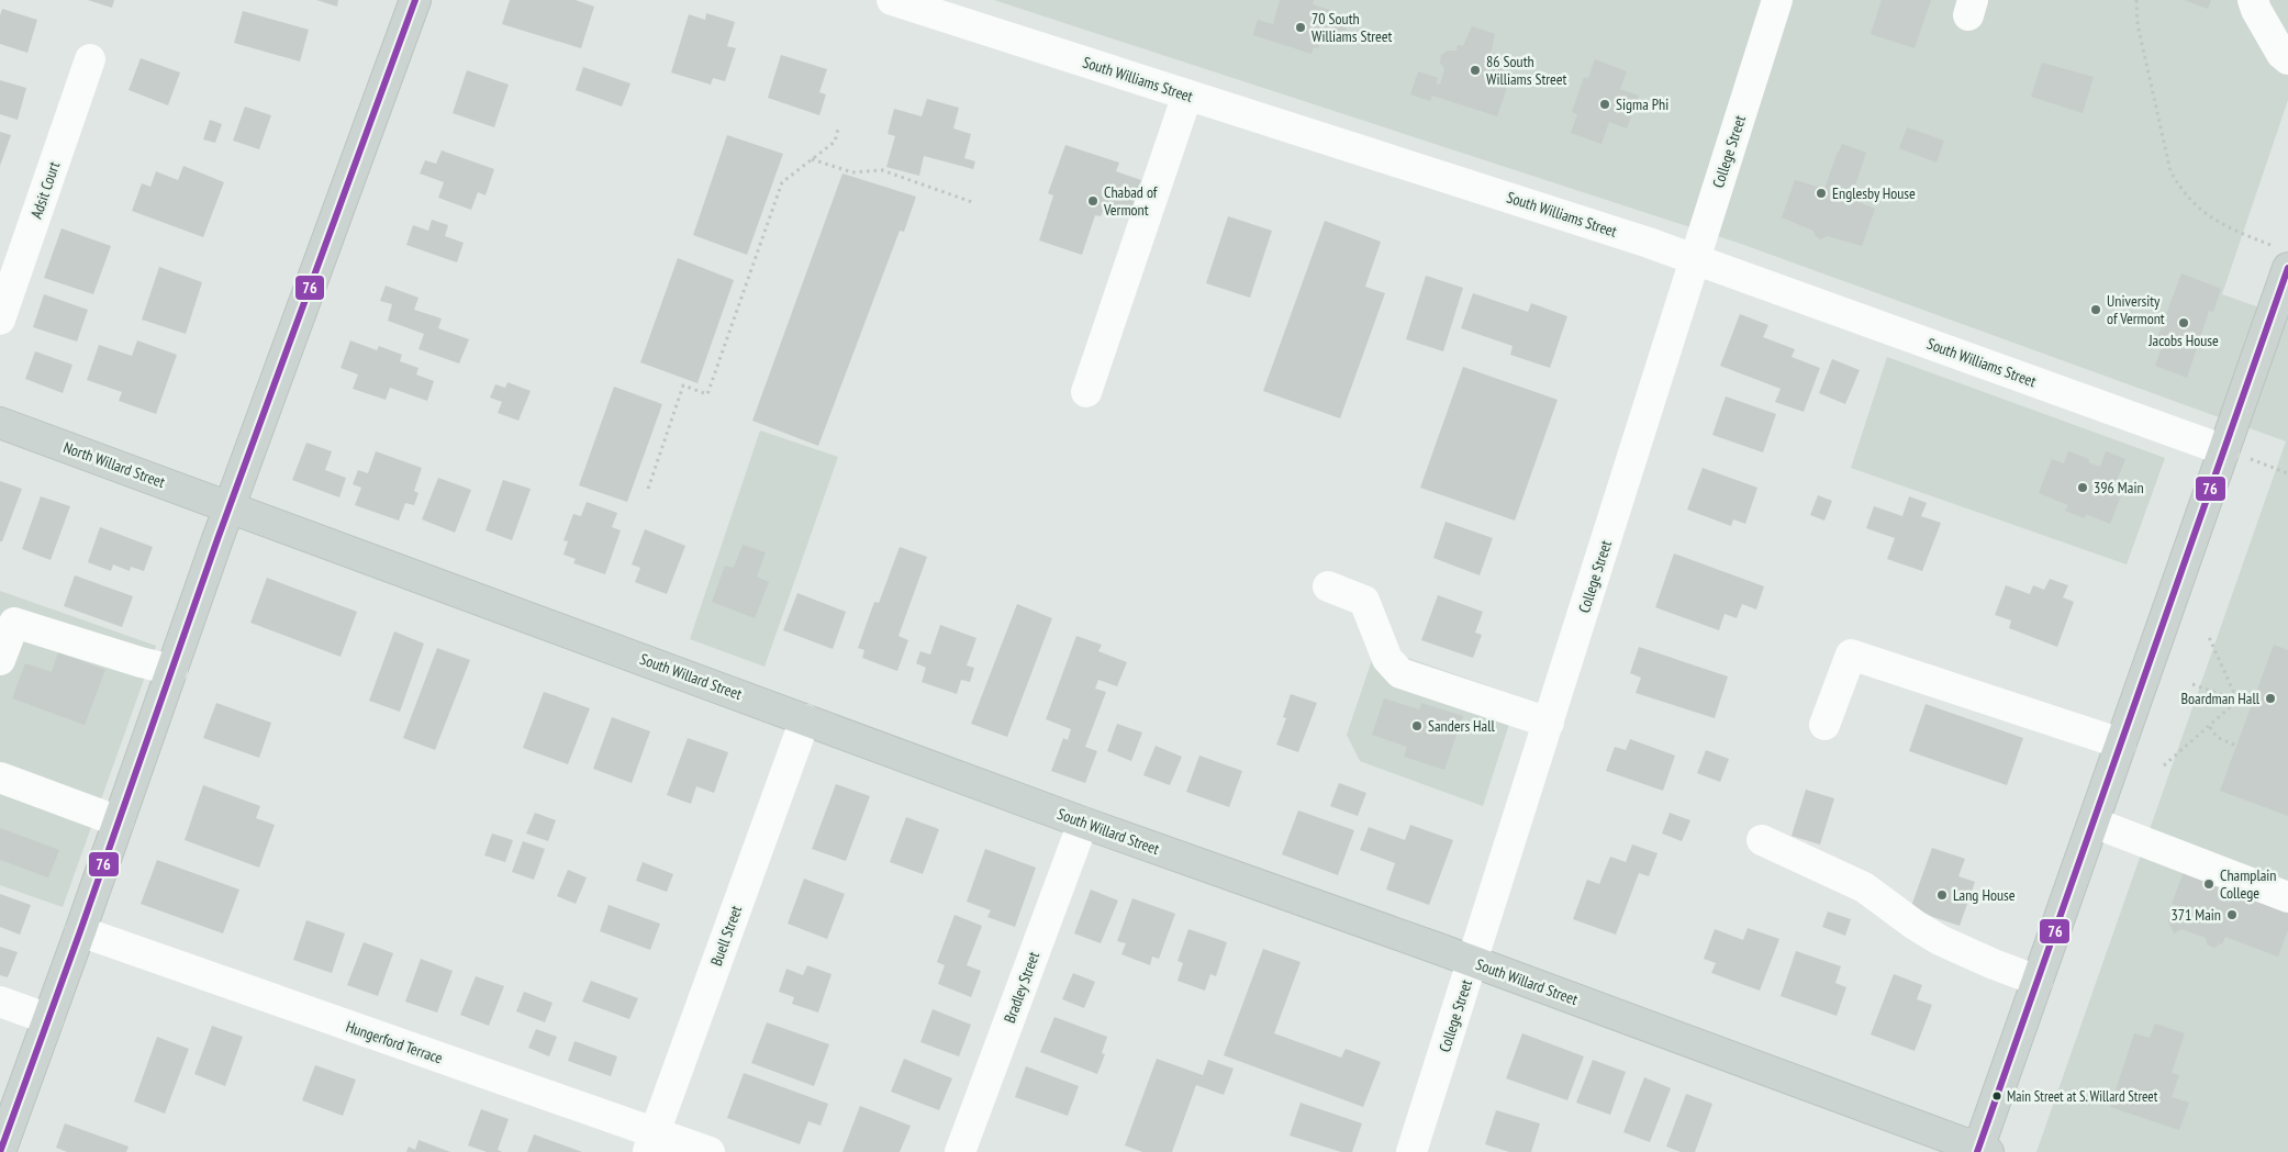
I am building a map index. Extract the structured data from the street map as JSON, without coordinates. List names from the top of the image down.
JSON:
{
  "streets": {
    "main road": ["North Willard Street", "South Willard Street"],
    "street": [
      "South Williams Street",
      "College Street",
      "Adsit Court",
      "Buell Street",
      "Bradley Street",
      "Hungerford Terrace"
    ]
  },
  "crossings": [
    ["South Williams Street", "College Street"],
    ["College Street", "South Willard Street"],
    ["North Willard Street", "South Willard Street"],
    ["South Willard Street", "Buell Street"],
    ["South Willard Street", "Bradley Street"],
    ["Buell Street", "Hungerford Terrace"]
  ],
  "places": [
    "70 South Williams Street",
    "86 South Williams Street",
    "Sigma Phi",
    "Englesby House",
    "Chabad of Vermont",
    "University of Vermont",
    "Jacobs House",
    "396 Main",
    "Boardman Hall",
    "Sanders Hall",
    "Champlain College",
    "Lang House",
    "371 Main",
    "Main Street at S. Willard Street"
  ],
  "lines": ["transit line 76"]
}
